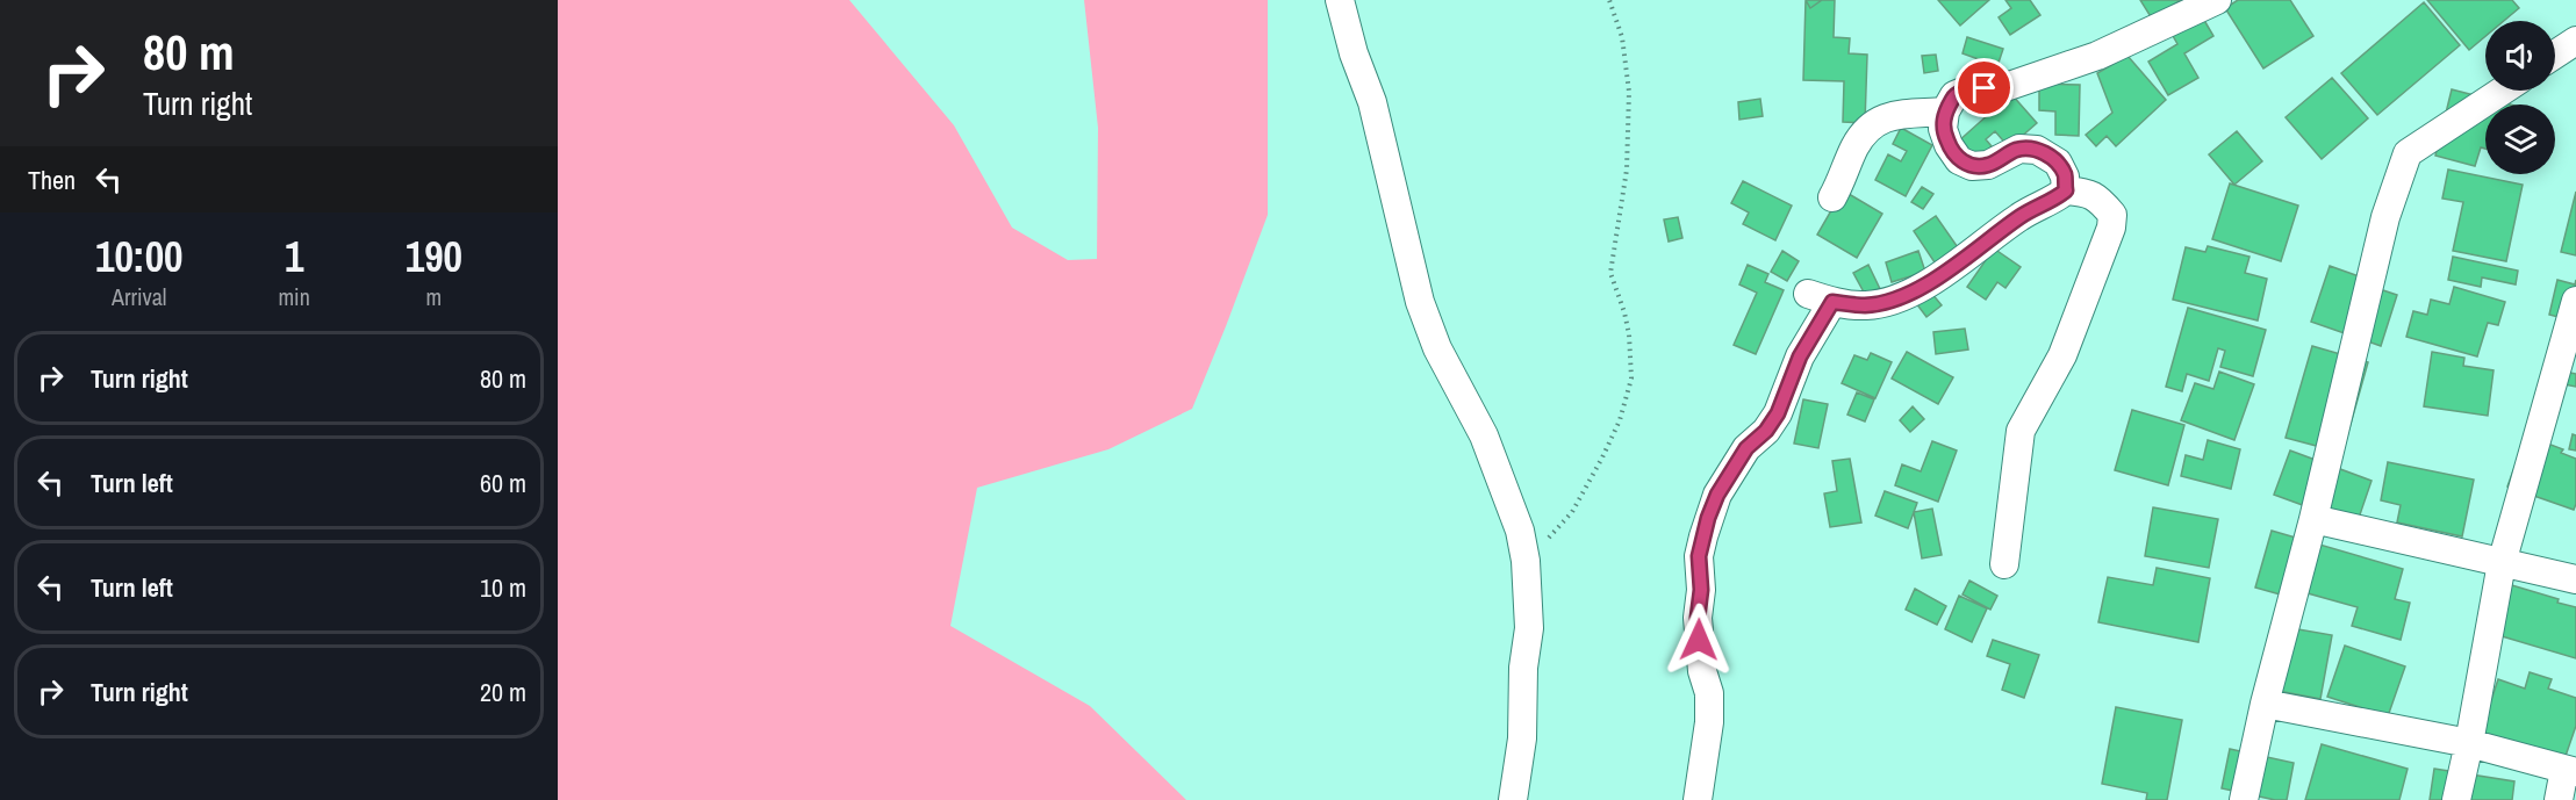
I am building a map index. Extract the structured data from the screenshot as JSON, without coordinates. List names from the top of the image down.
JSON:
{
  "page": {
    "turn": ["80 m", "Turn right"],
    "then": "Then",
    "eta": [
      "10:00",
      "Arrival",
      "1",
      "min",
      "190",
      "m"
    ],
    "list": [
      {
        "name": "Turn right",
        "value": "80 m"
      },
      {
        "name": "Turn left",
        "value": "60 m"
      },
      {
        "name": "Turn left",
        "value": "10 m"
      },
      {
        "name": "Turn right",
        "value": "20 m"
      }
    ]
  }
}
